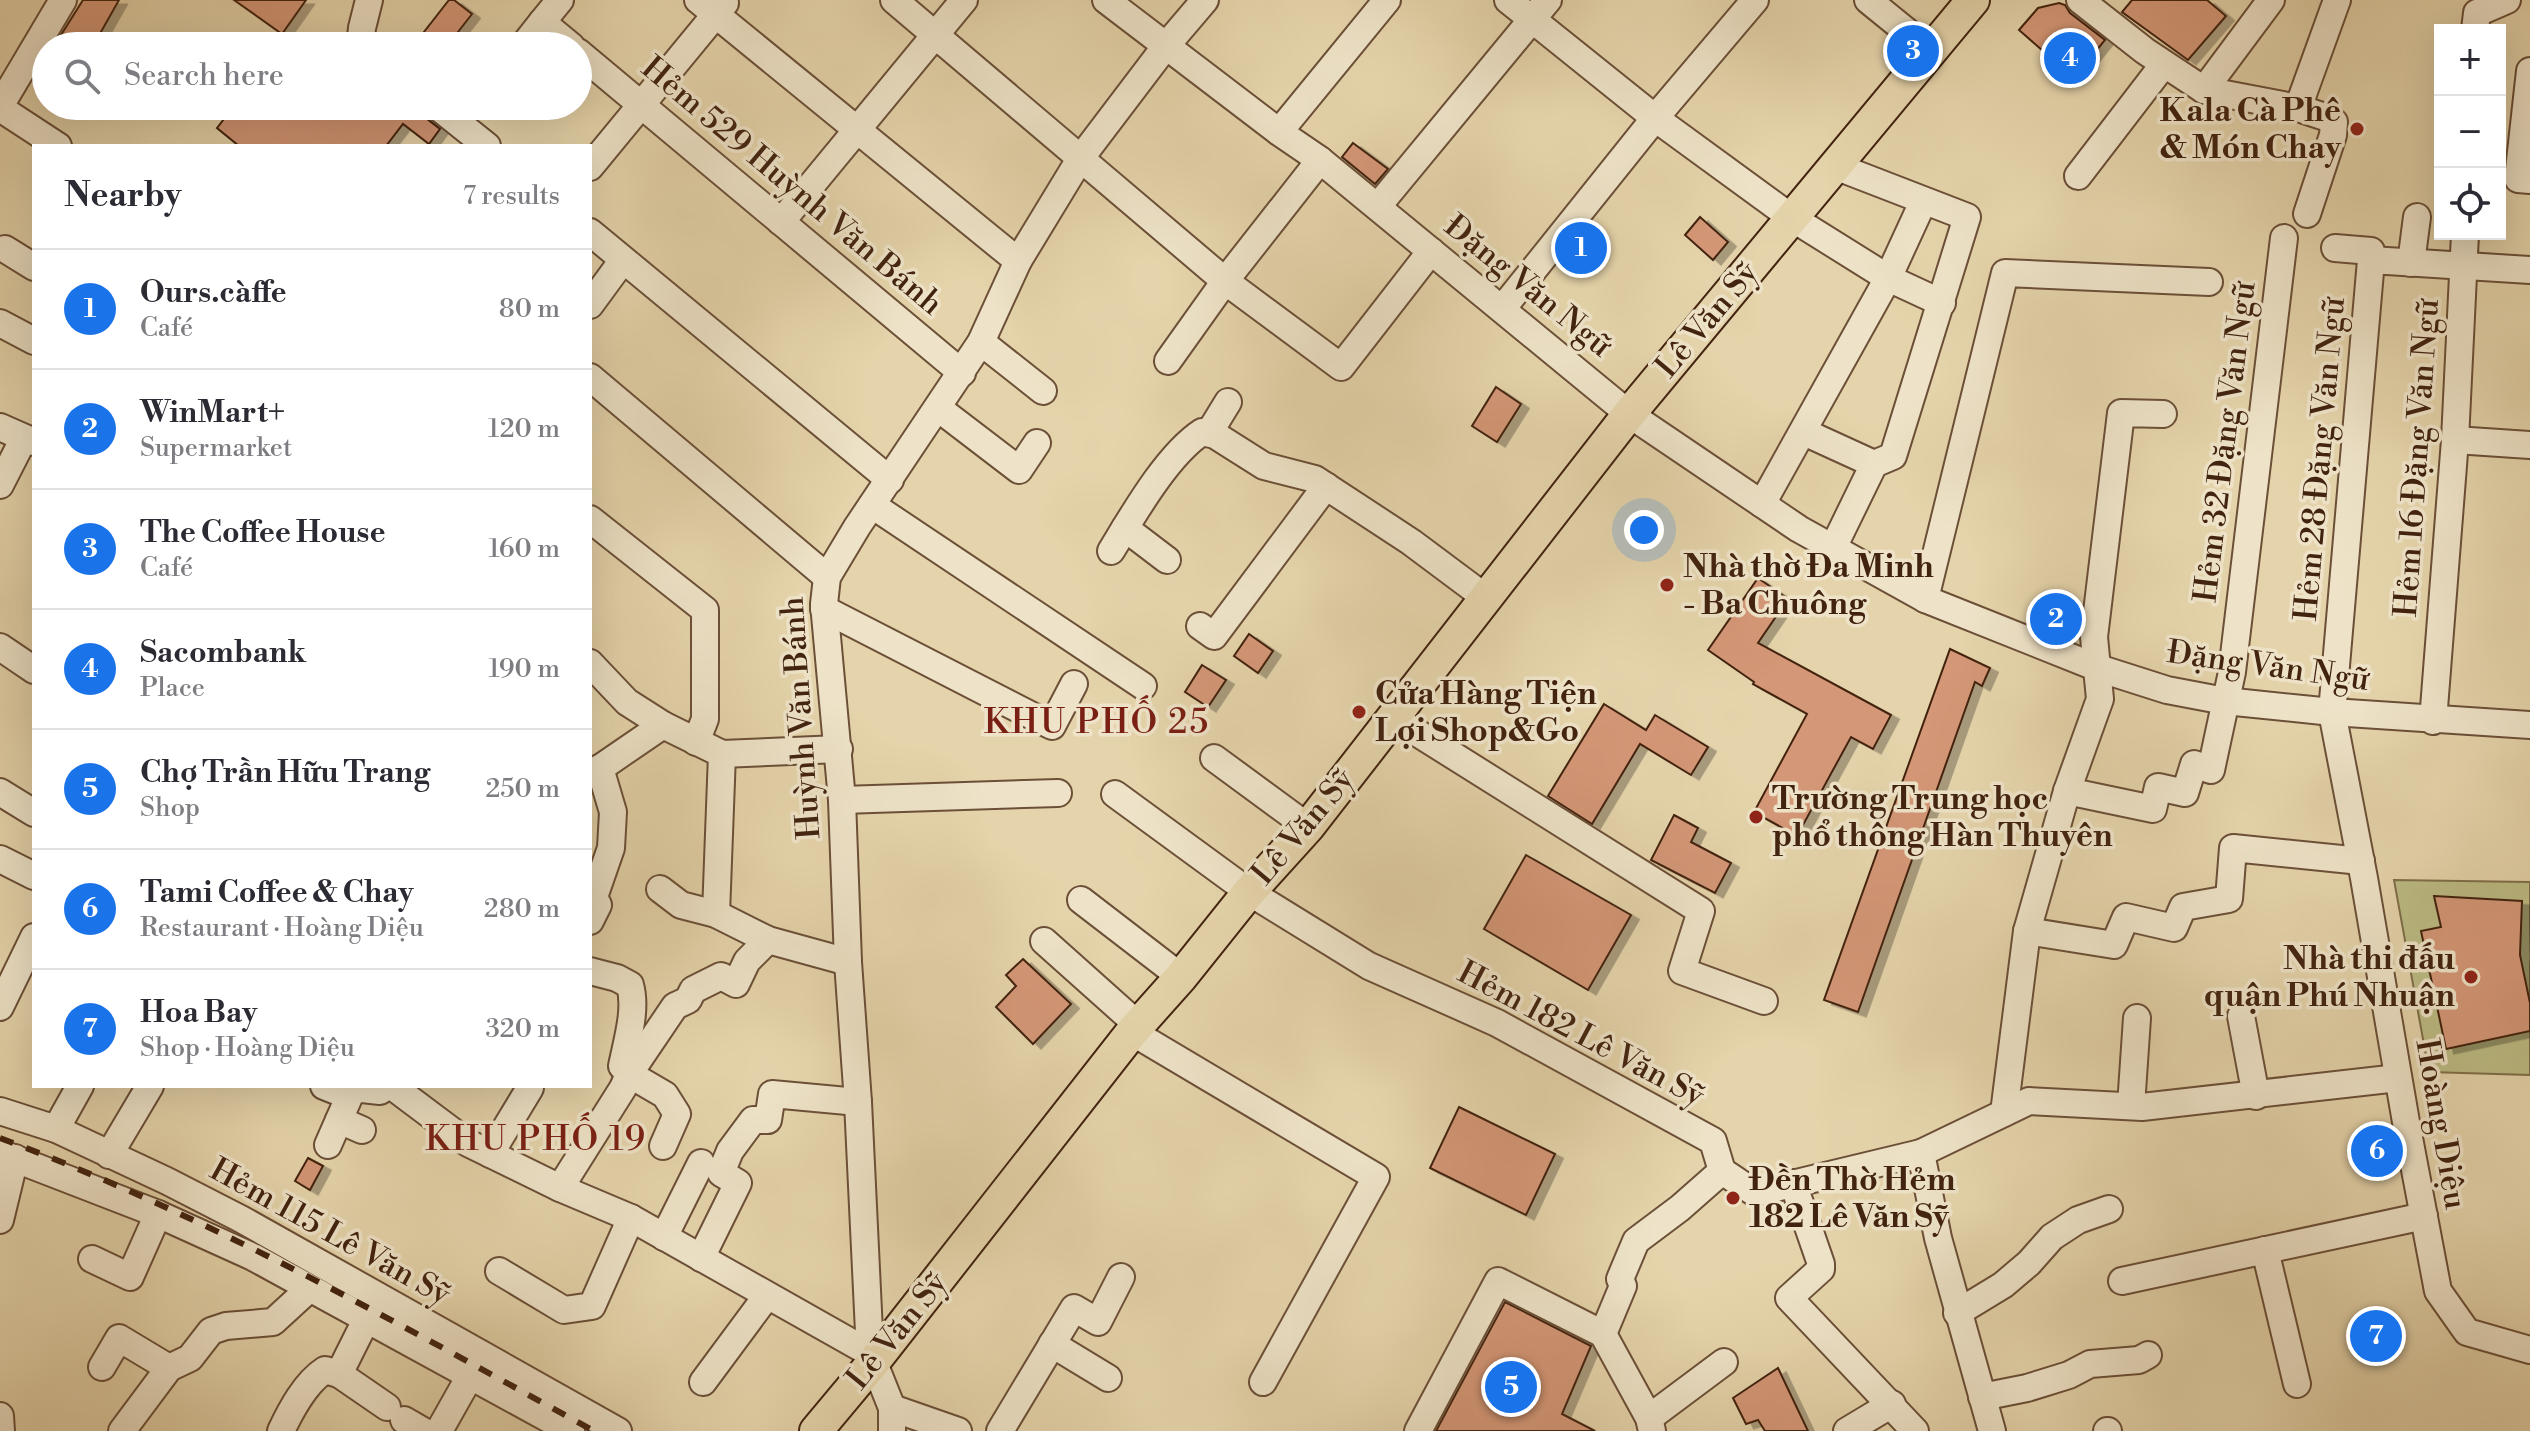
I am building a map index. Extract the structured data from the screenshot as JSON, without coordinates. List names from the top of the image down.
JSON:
{
  "streets": {
    "main road": ["Lê Văn Sỹ"],
    "street": [
      "Hẻm 529 Huỳnh Văn Bánh",
      "Đặng Văn Ngữ",
      "Hẻm 32 Đặng Văn Ngữ",
      "Hẻm 16 Đặng Văn Ngữ",
      "Hẻm 28 Đặng Văn Ngữ",
      "Huỳnh Văn Bánh",
      "Hẻm 182 Lê Văn Sỹ",
      "Hoàng Diệu",
      "Hẻm 115 Lê Văn Sỹ"
    ]
  },
  "crossings": [
    ["Hẻm 529 Huỳnh Văn Bánh", "Huỳnh Văn Bánh"],
    ["Đặng Văn Ngữ", "Lê Văn Sỹ"],
    ["Đặng Văn Ngữ", "Hẻm 32 Đặng Văn Ngữ"],
    ["Đặng Văn Ngữ", "Hẻm 16 Đặng Văn Ngữ"],
    ["Đặng Văn Ngữ", "Hẻm 28 Đặng Văn Ngữ"],
    ["Đặng Văn Ngữ", "Huỳnh Văn Bánh"],
    ["Đặng Văn Ngữ", "Hoàng Diệu"],
    ["Lê Văn Sỹ", "Huỳnh Văn Bánh"],
    ["Lê Văn Sỹ", "Hẻm 182 Lê Văn Sỹ"],
    ["Hẻm 16 Đặng Văn Ngữ", "Hẻm 28 Đặng Văn Ngữ"],
    ["Hẻm 28 Đặng Văn Ngữ", "Hoàng Diệu"]
  ],
  "districts": ["KHU PHỐ 25", "KHU PHỐ 19"],
  "places": [
    "Kala Cà Phê & Món Chay",
    "Nhà thờ Đa Minh - Ba Chuông",
    "Cửa Hàng Tiện Lợi Shop&Go",
    "Trường Trung học phổ thông Hàn Thuyên",
    "Nhà thi đấu quận Phú Nhuận",
    "Đền Thờ Hẻm 182 Lê Văn Sỹ"
  ],
  "page": {
    "pins": [
      "3",
      "4",
      "1",
      "2",
      "6",
      "7",
      "5"
    ],
    "map_buttons": ["+", "−"],
    "search": "Search here",
    "heading": ["Nearby", "7 results"],
    "list": [
      {
        "mark": "1",
        "name": "Ours.càffe",
        "note": "Café",
        "value": "80 m"
      },
      {
        "mark": "2",
        "name": "WinMart+",
        "note": "Supermarket",
        "value": "120 m"
      },
      {
        "mark": "3",
        "name": "The Coffee House",
        "note": "Café",
        "value": "160 m"
      },
      {
        "mark": "4",
        "name": "Sacombank",
        "note": "Place",
        "value": "190 m"
      },
      {
        "mark": "5",
        "name": "Chợ Trần Hữu Trang",
        "note": "Shop",
        "value": "250 m"
      },
      {
        "mark": "6",
        "name": "Tami Coffee & Chay",
        "note": "Restaurant · Hoàng Diệu",
        "value": "280 m"
      },
      {
        "mark": "7",
        "name": "Hoa Bay",
        "note": "Shop · Hoàng Diệu",
        "value": "320 m"
      }
    ]
  }
}
